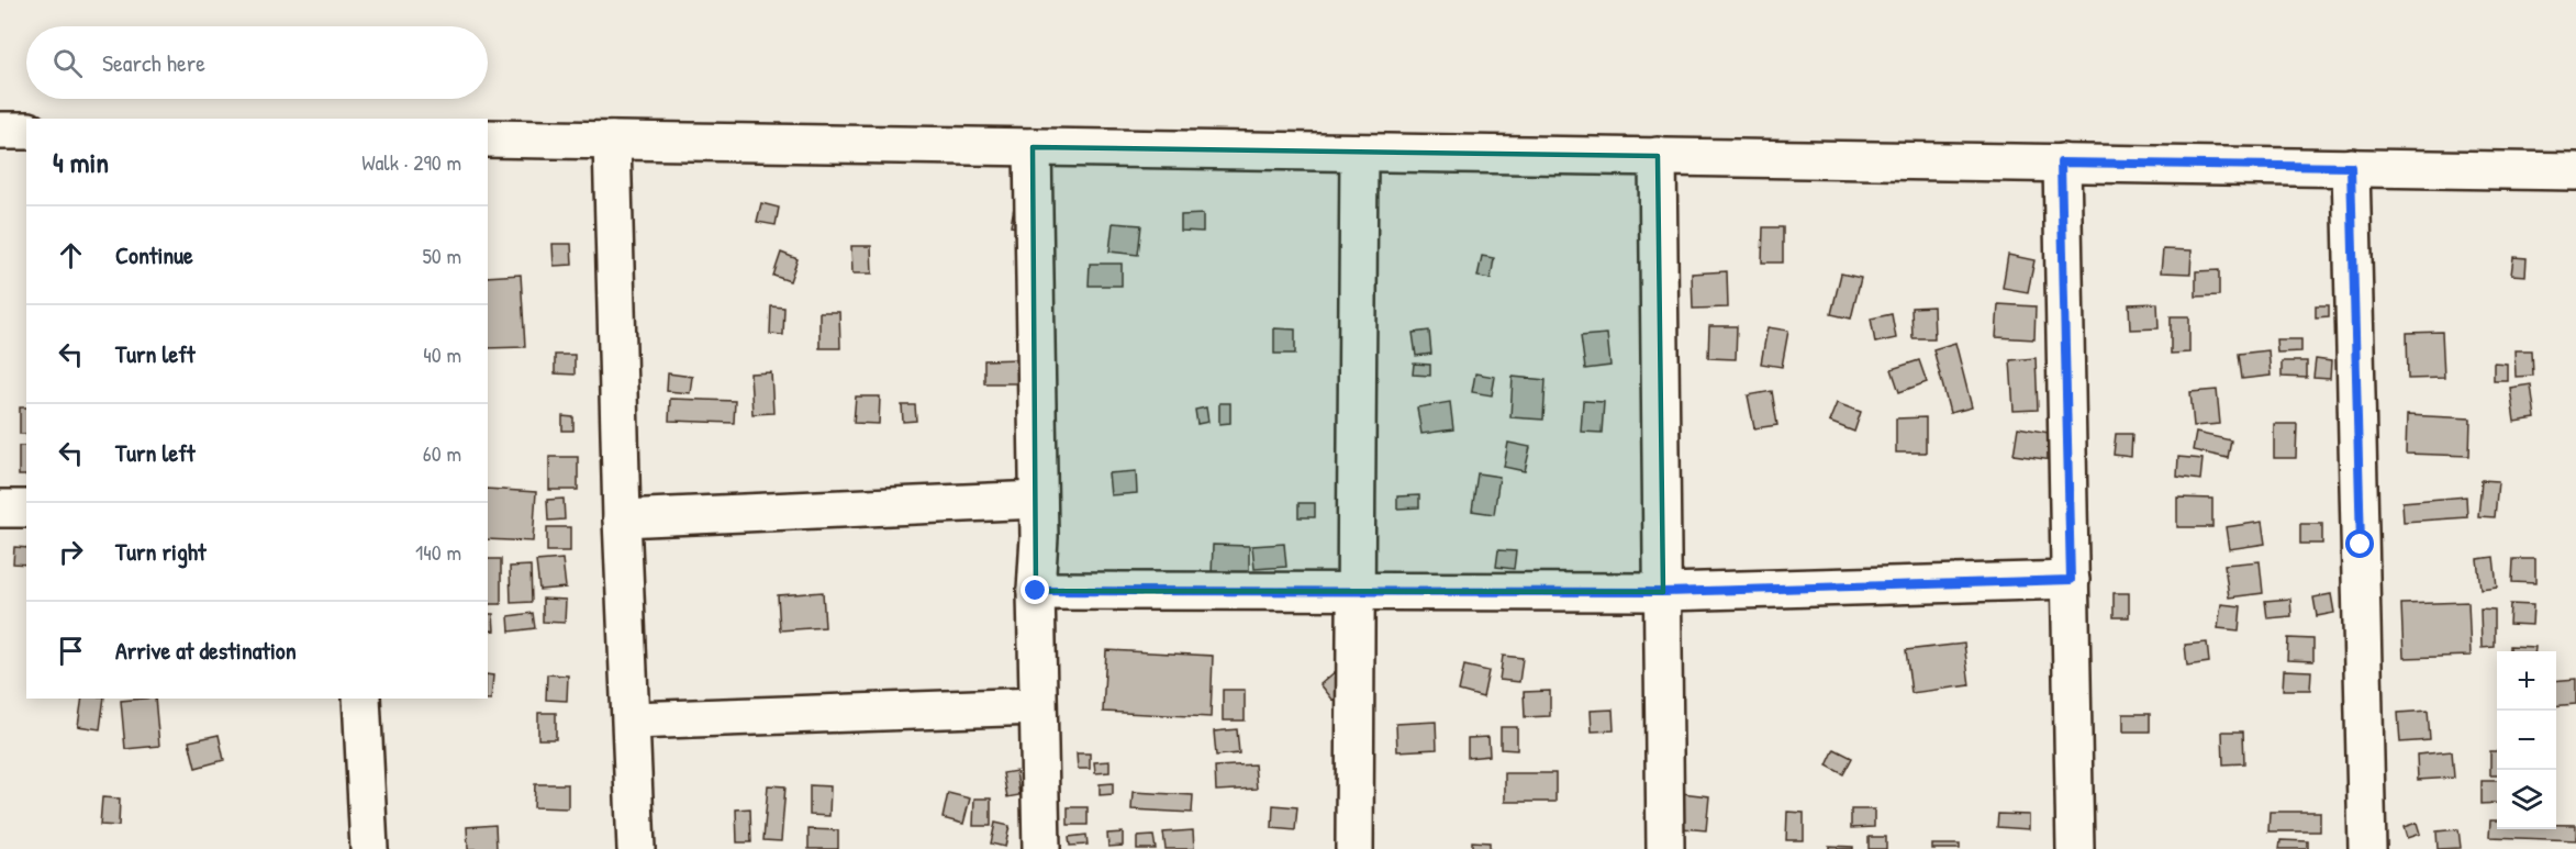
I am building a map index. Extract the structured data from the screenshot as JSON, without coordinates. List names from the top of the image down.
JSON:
{
  "page": {
    "search": "Search here",
    "heading": ["4 min", "Walk · 290 m"],
    "list": [
      ["Continue", "50 m"],
      ["Turn left", "40 m"],
      ["Turn left", "60 m"],
      ["Turn right", "140 m"],
      "Arrive at destination"
    ],
    "map_buttons": ["+", "−"]
  }
}
